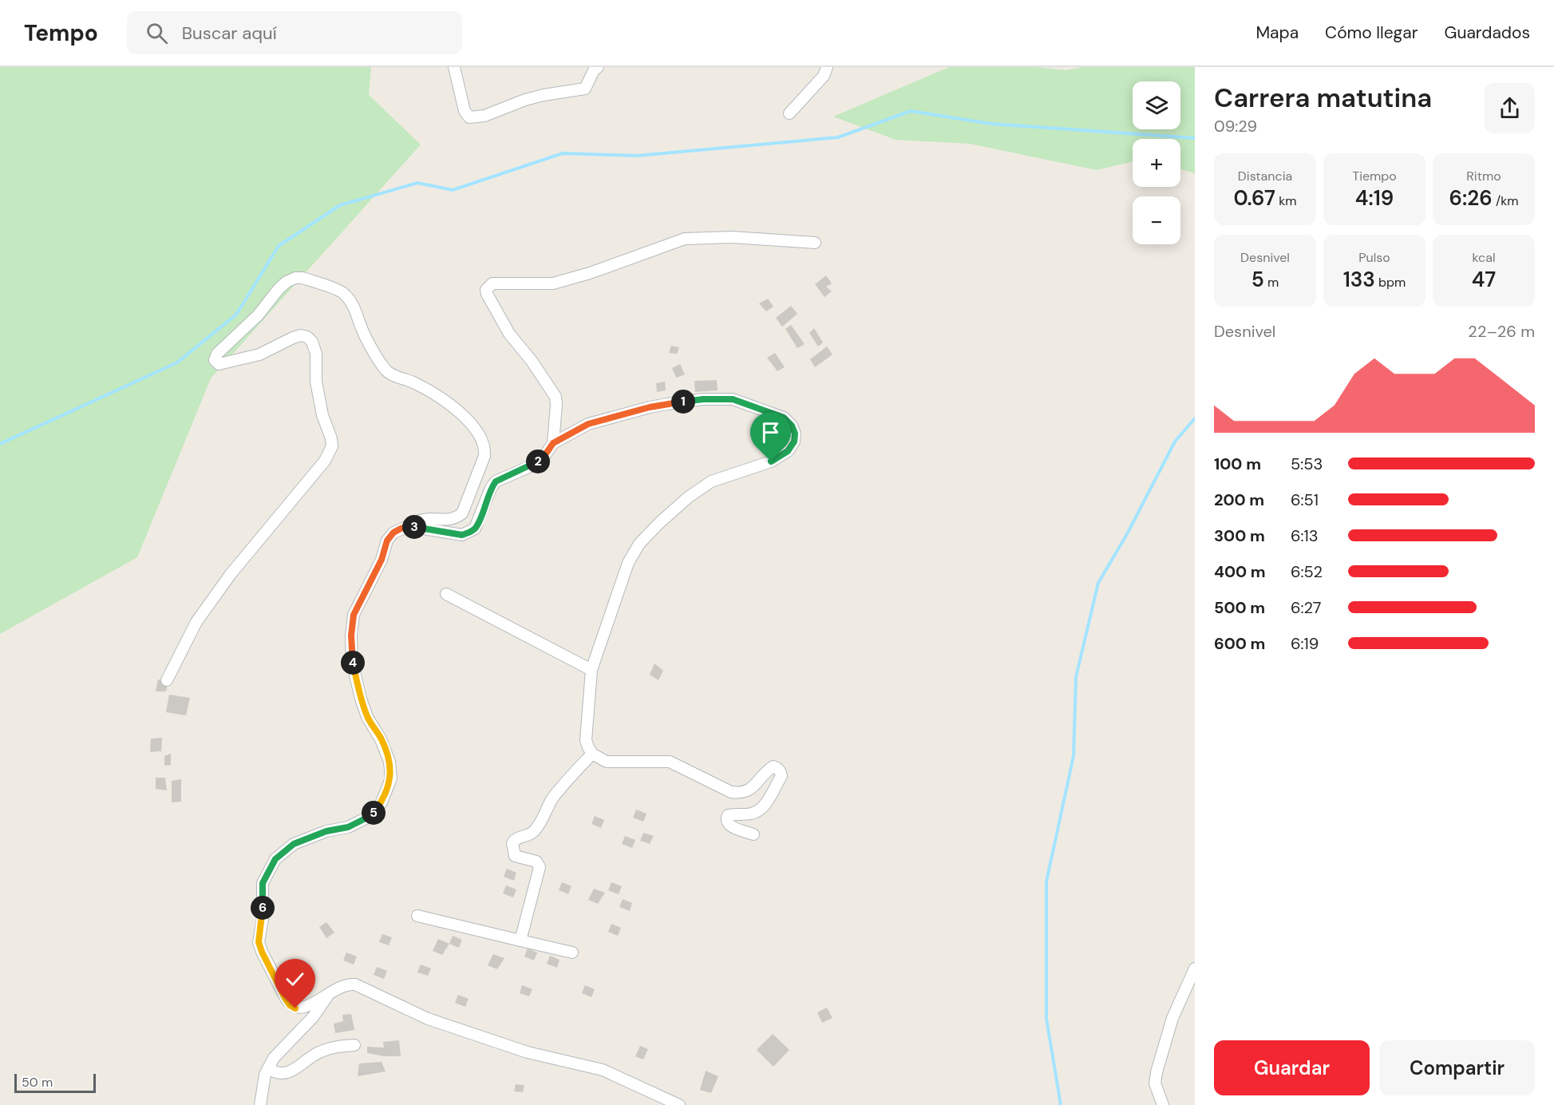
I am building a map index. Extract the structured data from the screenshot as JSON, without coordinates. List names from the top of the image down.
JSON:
{
  "scale_bar": "50 m",
  "page": {
    "header": "Tempo",
    "search": "Buscar aquí",
    "nav": ["Mapa", "Cómo llegar", "Guardados"],
    "heading": ["Carrera matutina", "09:29"],
    "map_buttons": ["+", "−"],
    "stats": [
      ["Distancia", "0.67 km"],
      ["Tiempo", "4:19"],
      ["Ritmo", "6:26 /km"],
      ["Desnivel", "5 m"],
      ["Pulso", "133 bpm"],
      ["kcal", "47"]
    ],
    "chart": ["Desnivel", "22–26 m"],
    "pins": [
      "1",
      "2",
      "3",
      "4",
      "5",
      "6"
    ],
    "list": [
      {
        "name": "100 m",
        "note": "5:53"
      },
      {
        "name": "200 m",
        "note": "6:51"
      },
      {
        "name": "300 m",
        "note": "6:13"
      },
      {
        "name": "400 m",
        "note": "6:52"
      },
      {
        "name": "500 m",
        "note": "6:27"
      },
      {
        "name": "600 m",
        "note": "6:19"
      }
    ],
    "buttons": ["Guardar", "Compartir"],
    "scale": "50 m"
  }
}
